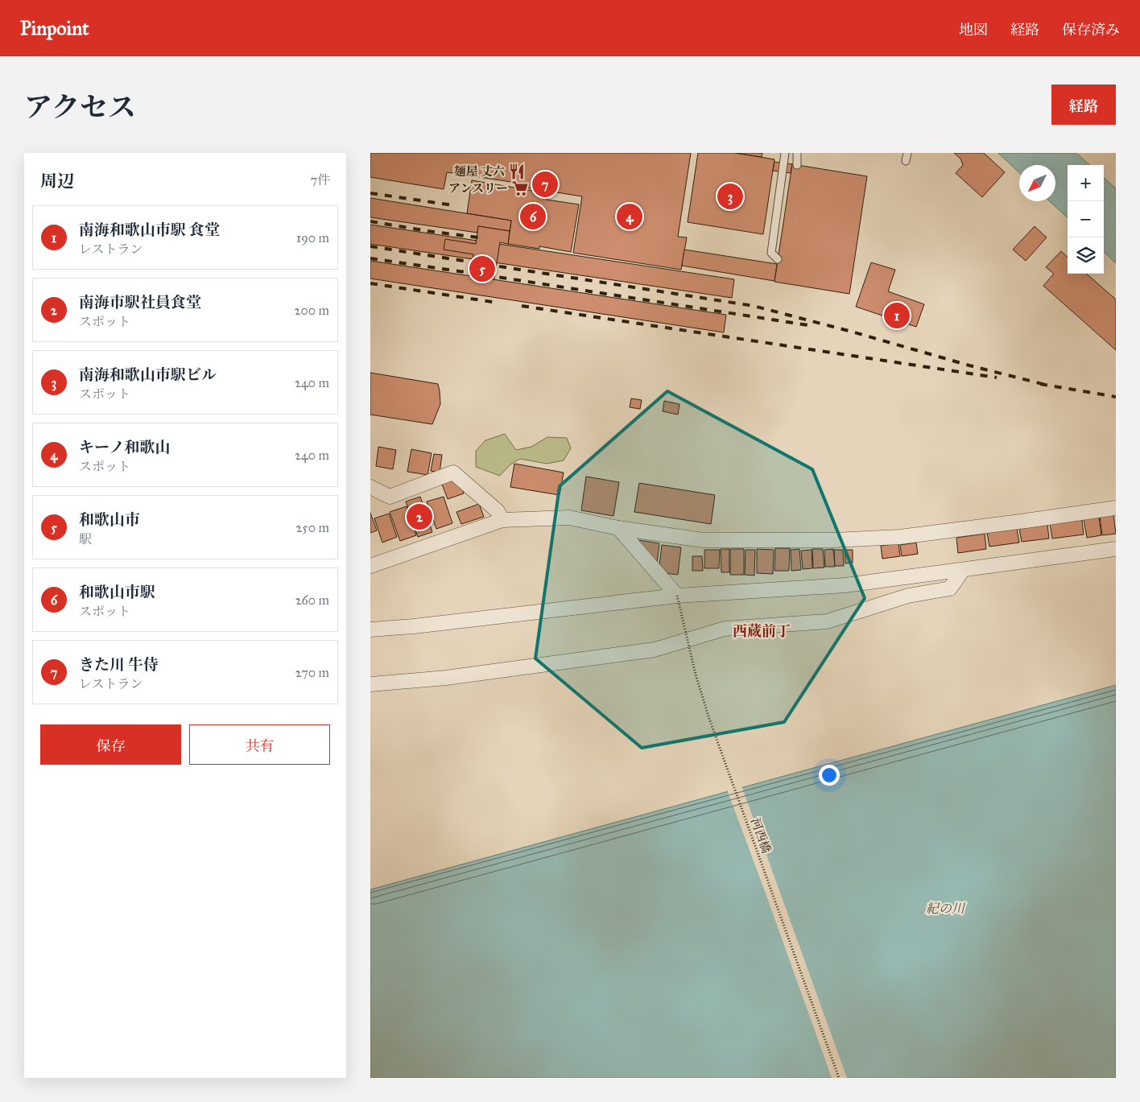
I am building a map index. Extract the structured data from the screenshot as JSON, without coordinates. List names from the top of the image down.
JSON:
{
  "streets": {
    "path": ["河西橋"]
  },
  "districts": ["西蔵前丁"],
  "water": ["紀の川"],
  "places": {
    "restaurant": ["麺屋 丈六"],
    "supermarket": ["アンスリー"]
  },
  "north": "bottom left",
  "page": {
    "header": "Pinpoint",
    "nav": ["地図", "経路", "保存済み"],
    "title": "アクセス",
    "buttons": [
      "経路",
      ["保存", "共有"]
    ],
    "heading": ["周辺", "7件"],
    "map_buttons": ["+", "−"],
    "pins": [
      "7",
      "3",
      "4",
      "6",
      "5",
      "1",
      "2"
    ],
    "list": [
      {
        "mark": "1",
        "name": "南海和歌山市駅 食堂",
        "note": "レストラン",
        "value": "190 m"
      },
      {
        "mark": "2",
        "name": "南海市駅社員食堂",
        "note": "スポット",
        "value": "200 m"
      },
      {
        "mark": "3",
        "name": "南海和歌山市駅ビル",
        "note": "スポット",
        "value": "240 m"
      },
      {
        "mark": "4",
        "name": "キーノ和歌山",
        "note": "スポット",
        "value": "240 m"
      },
      {
        "mark": "5",
        "name": "和歌山市",
        "note": "駅",
        "value": "250 m"
      },
      {
        "mark": "6",
        "name": "和歌山市駅",
        "note": "スポット",
        "value": "260 m"
      },
      {
        "mark": "7",
        "name": "きた川 牛侍",
        "note": "レストラン",
        "value": "270 m"
      }
    ]
  }
}
